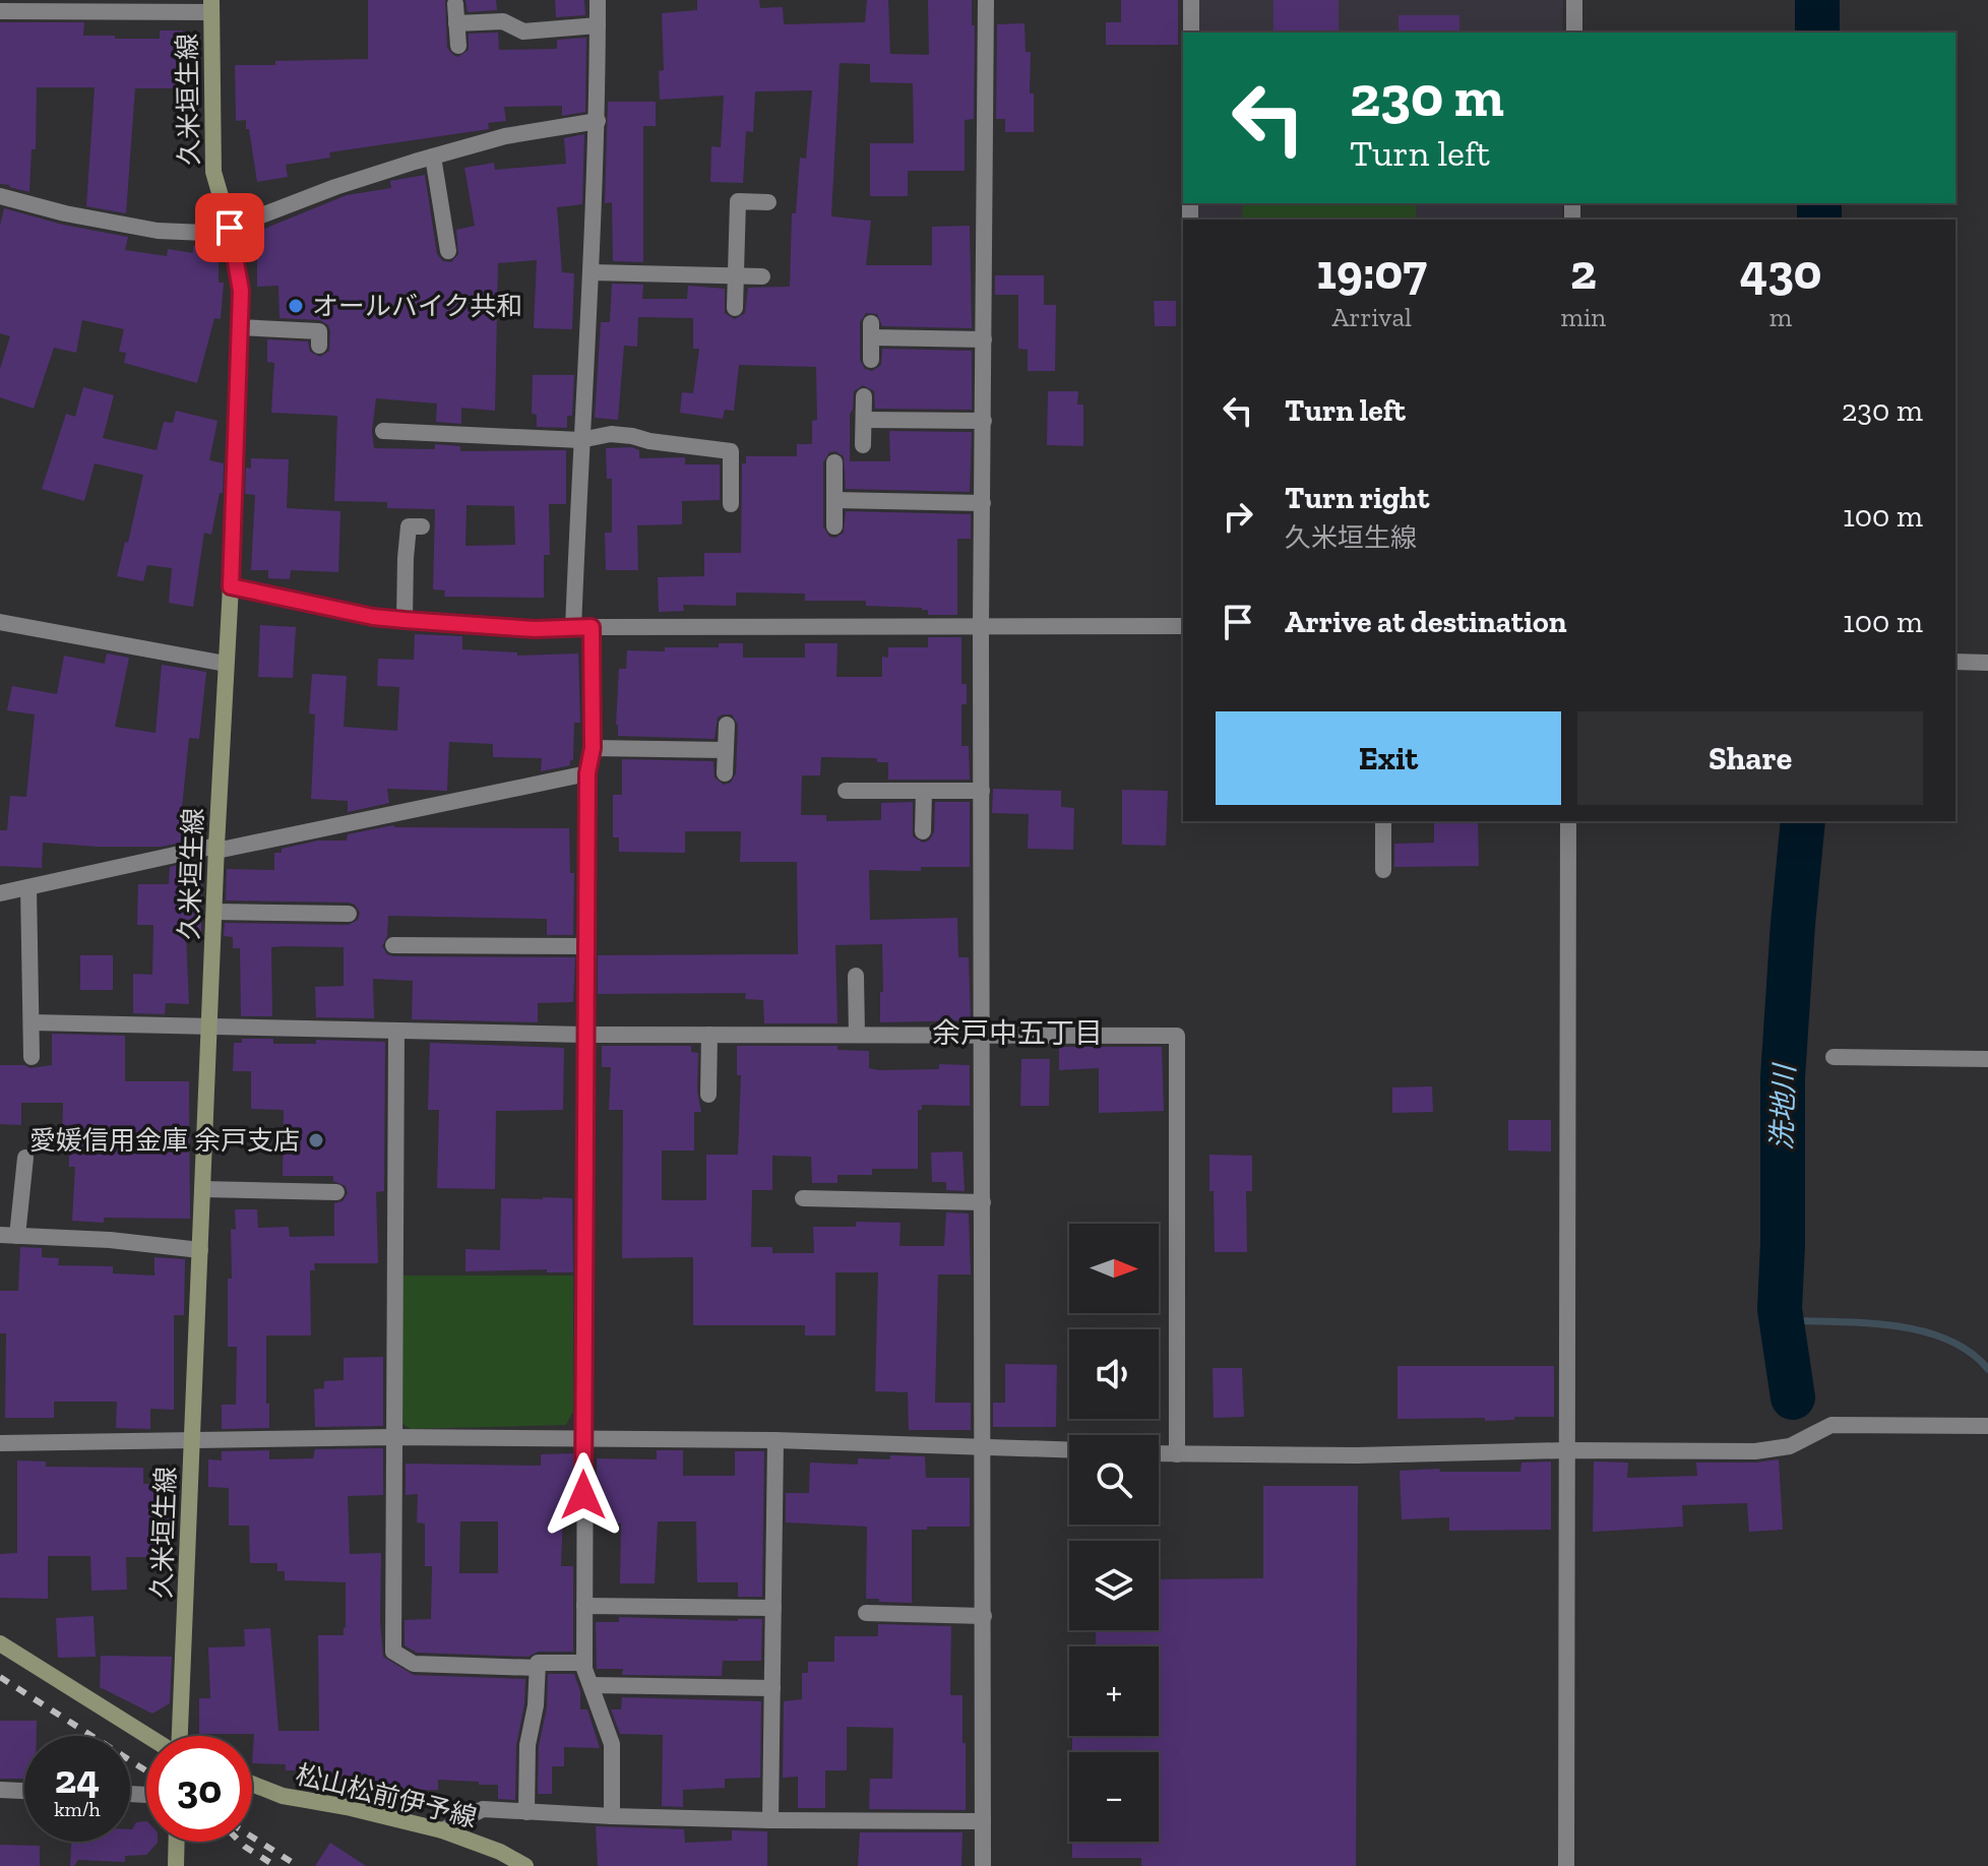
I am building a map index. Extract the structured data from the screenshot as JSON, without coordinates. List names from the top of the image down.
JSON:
{
  "streets": {
    "main road": ["久米垣生線", "松山松前伊予線"]
  },
  "districts": ["余戸中五丁目"],
  "water": ["洗地川"],
  "places": ["オールバイク共和", "愛媛信用金庫 余戸支店"],
  "north": "right",
  "page": {
    "turn": ["230 m", "Turn left"],
    "eta": [
      "19:07",
      "Arrival",
      "2",
      "min",
      "430",
      "m"
    ],
    "list": [
      {
        "name": "Turn left",
        "value": "230 m"
      },
      {
        "name": "Turn right",
        "note": "久米垣生線",
        "value": "100 m"
      },
      {
        "name": "Arrive at destination",
        "value": "100 m"
      }
    ],
    "buttons": ["Exit", "Share"],
    "map_buttons": ["+", "−"],
    "speed": "24 km/h",
    "limit": "30"
  }
}
